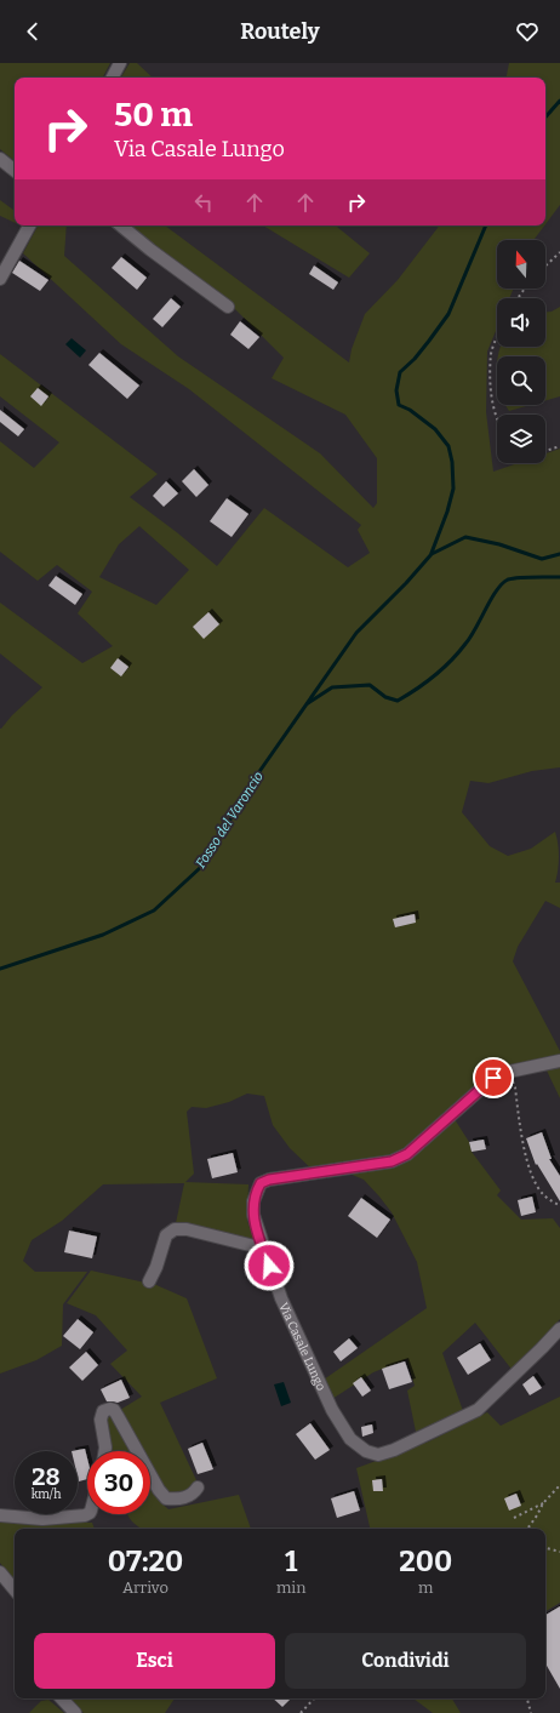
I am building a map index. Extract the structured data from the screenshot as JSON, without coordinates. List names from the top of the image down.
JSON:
{
  "streets": {
    "street": ["Via Casale Lungo"]
  },
  "water": ["Fosso del Varoncio"],
  "north": "top",
  "page": {
    "header": "Routely",
    "turn": ["50 m", "Via Casale Lungo"],
    "speed": "28 km/h",
    "limit": "30",
    "eta": [
      "07:20",
      "Arrivo",
      "1",
      "min",
      "200",
      "m"
    ],
    "buttons": ["Esci", "Condividi"]
  }
}
